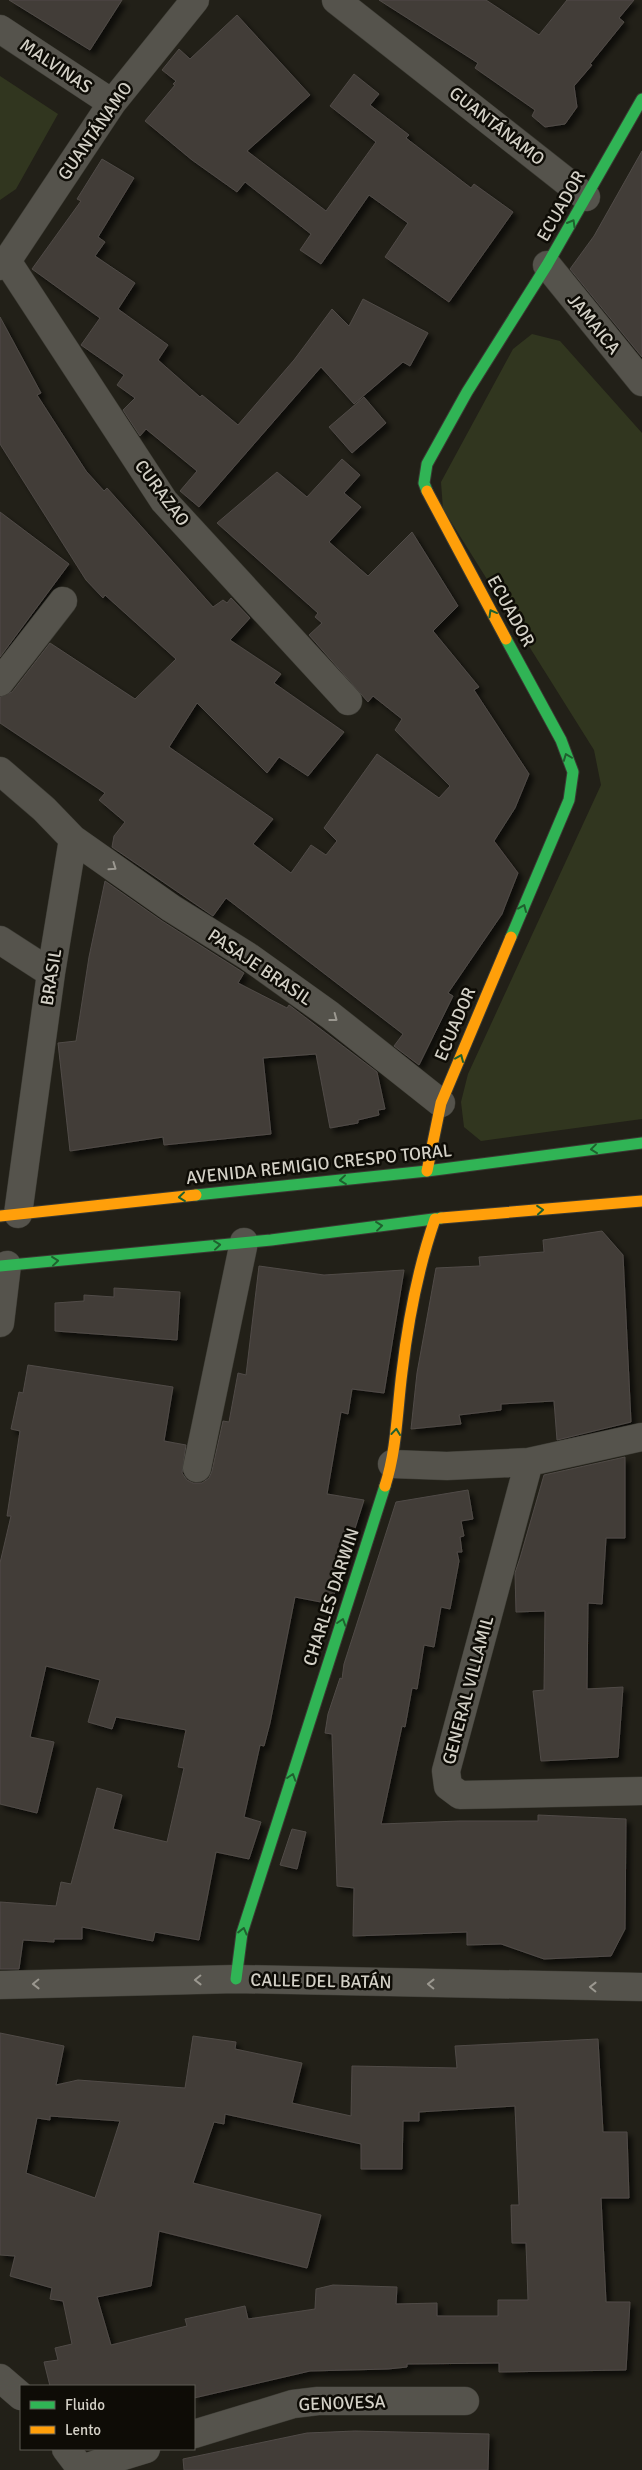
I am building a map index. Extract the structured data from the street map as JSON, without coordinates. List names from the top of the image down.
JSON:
{
  "streets": {
    "street": [
      "MALVINAS",
      "GUANTÁNAMO",
      "ECUADOR",
      "JAMAICA",
      "CURAZAO",
      "PASAJE BRASIL",
      "BRASIL",
      "AVENIDA REMIGIO CRESPO TORAL",
      "CHARLES DARWIN",
      "GENERAL VILLAMIL",
      "CALLE DEL BATÁN",
      "GENOVESA"
    ]
  },
  "crossings": [
    ["MALVINAS", "GUANTÁNAMO"],
    ["GUANTÁNAMO", "ECUADOR"],
    ["GUANTÁNAMO", "CURAZAO"],
    ["ECUADOR", "JAMAICA"],
    ["ECUADOR", "PASAJE BRASIL"],
    ["ECUADOR", "AVENIDA REMIGIO CRESPO TORAL"],
    ["PASAJE BRASIL", "BRASIL"],
    ["BRASIL", "AVENIDA REMIGIO CRESPO TORAL"],
    ["CHARLES DARWIN", "CALLE DEL BATÁN"]
  ],
  "one_way": [
    "ECUADOR",
    "PASAJE BRASIL",
    "CHARLES DARWIN",
    "CALLE DEL BATÁN"
  ],
  "legend": ["Fluido", "Lento"]
}
